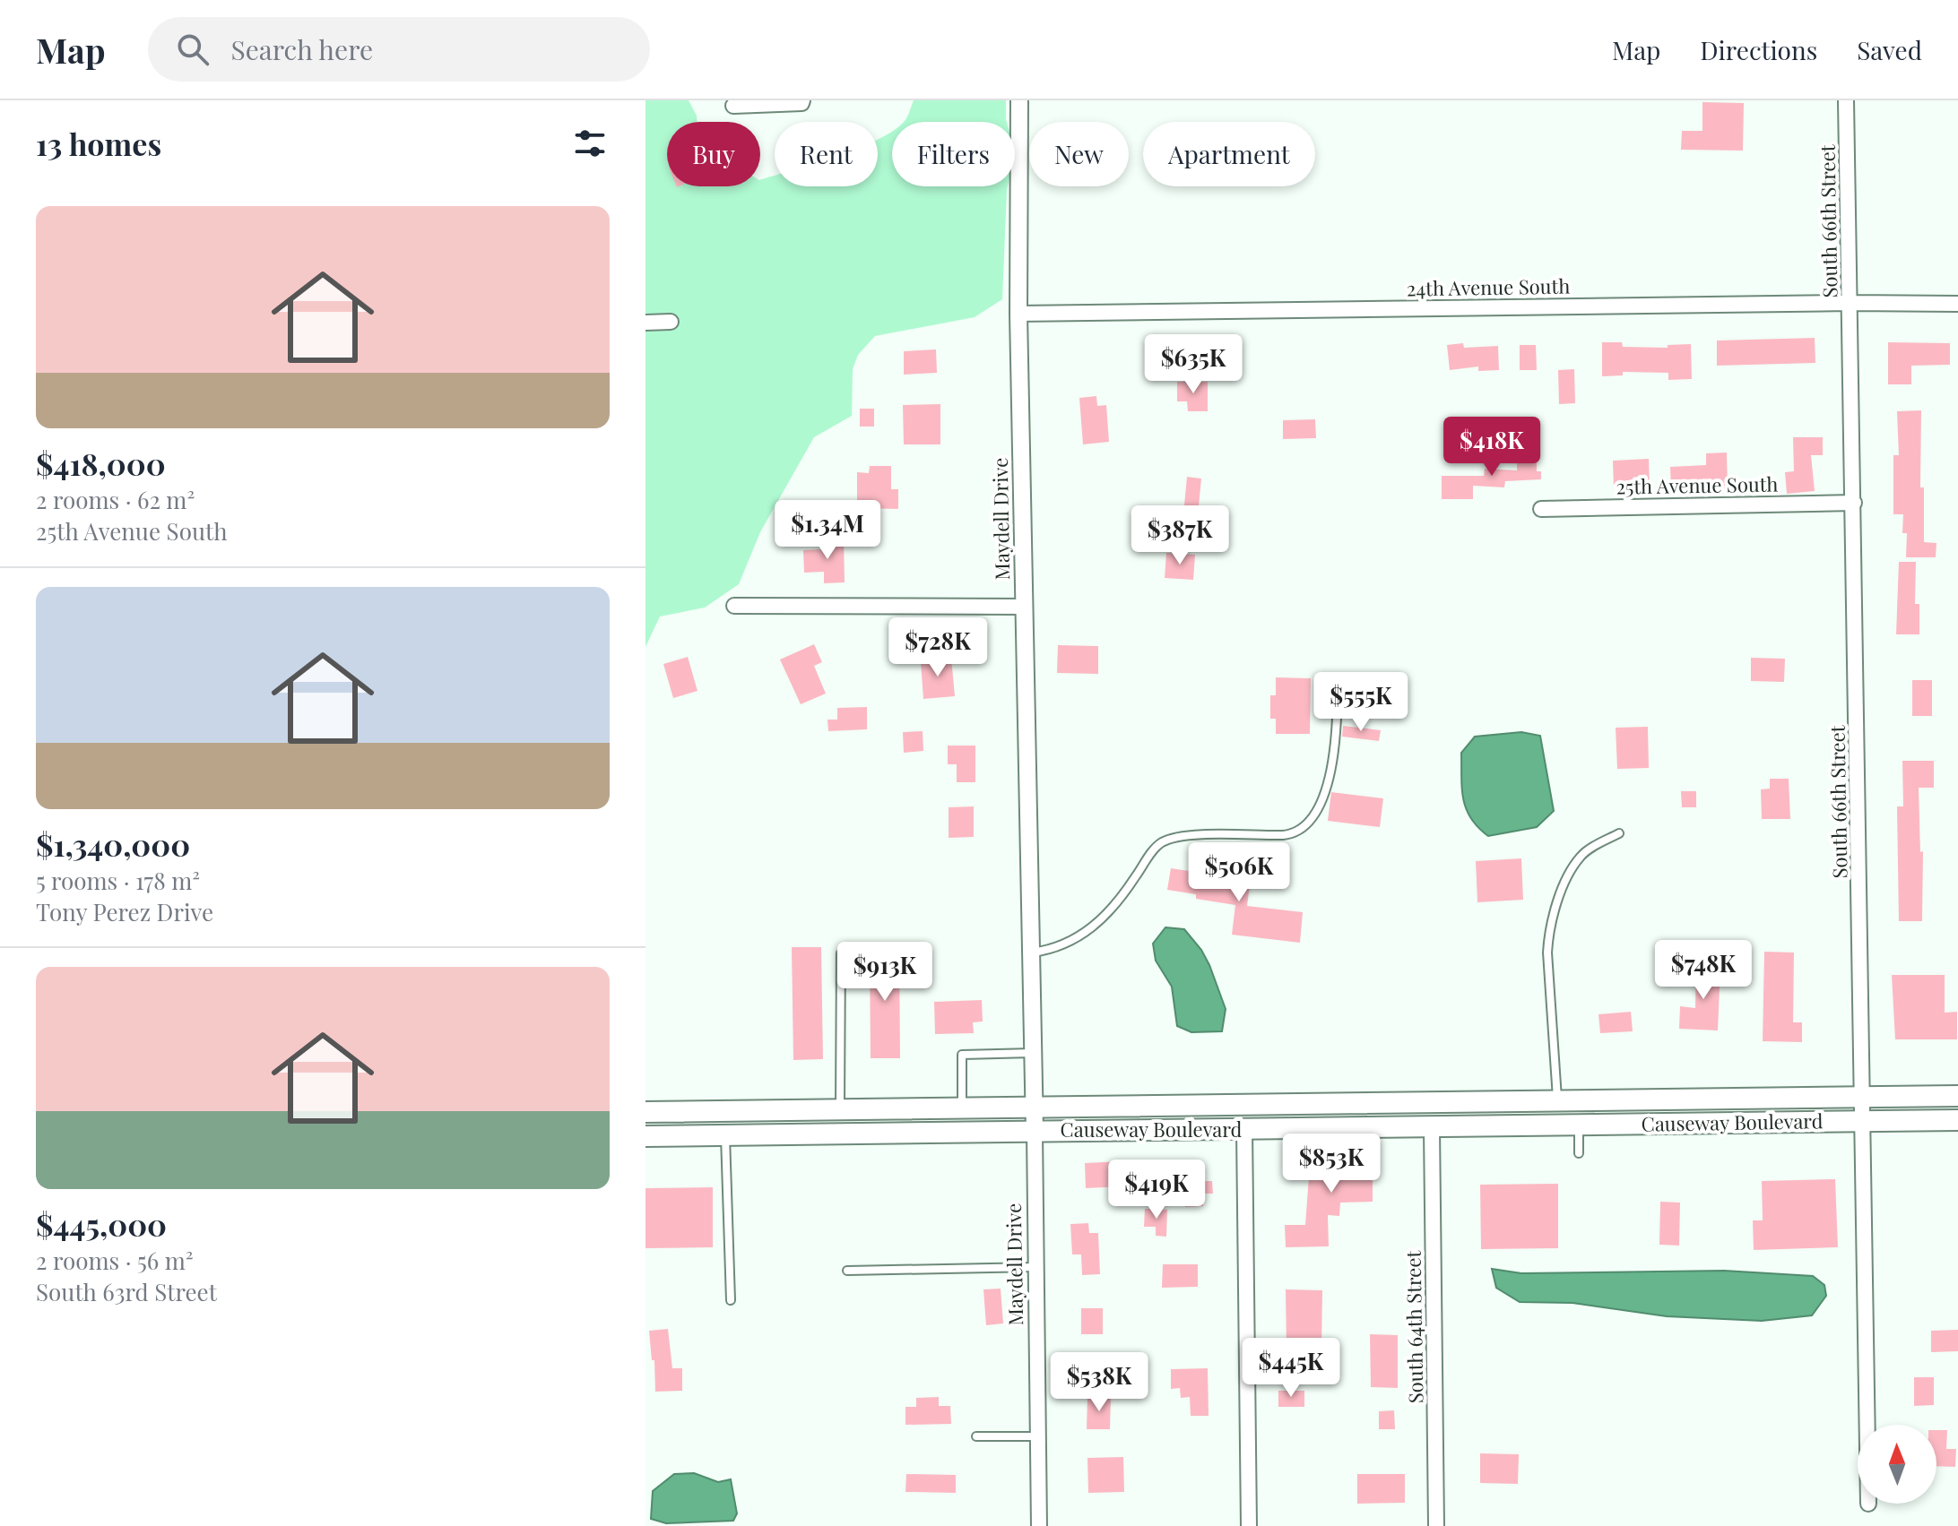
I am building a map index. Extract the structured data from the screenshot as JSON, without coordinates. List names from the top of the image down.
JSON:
{
  "streets": {
    "main road": ["Causeway Boulevard"],
    "street": [
      "South 66th Street",
      "24th Avenue South",
      "25th Avenue South",
      "Maydell Drive",
      "South 64th Street"
    ]
  },
  "crossings": [
    ["South 66th Street", "24th Avenue South"],
    ["South 66th Street", "25th Avenue South"],
    ["South 66th Street", "Causeway Boulevard"],
    ["24th Avenue South", "Maydell Drive"],
    ["Maydell Drive", "Causeway Boulevard"],
    ["Causeway Boulevard", "South 64th Street"]
  ],
  "north": "top",
  "page": {
    "header": "Map",
    "search": "Search here",
    "nav": ["Map", "Directions", "Saved"],
    "heading": "13 homes",
    "chip": [
      "Buy",
      "Rent",
      "Filters",
      "New",
      "Apartment"
    ],
    "list": [
      {
        "name": "$418,000",
        "note": "2 rooms · 62 m² · 25th Avenue South"
      },
      {
        "name": "$1,340,000",
        "note": "5 rooms · 178 m² · Tony Perez Drive"
      },
      {
        "name": "$445,000",
        "note": "2 rooms · 56 m² · South 63rd Street"
      }
    ],
    "price": [
      "$635K",
      "$418K",
      "$1.34M",
      "$387K",
      "$728K",
      "$555K",
      "$506K",
      "$748K",
      "$913K",
      "$853K",
      "$419K",
      "$445K",
      "$538K"
    ]
  }
}
